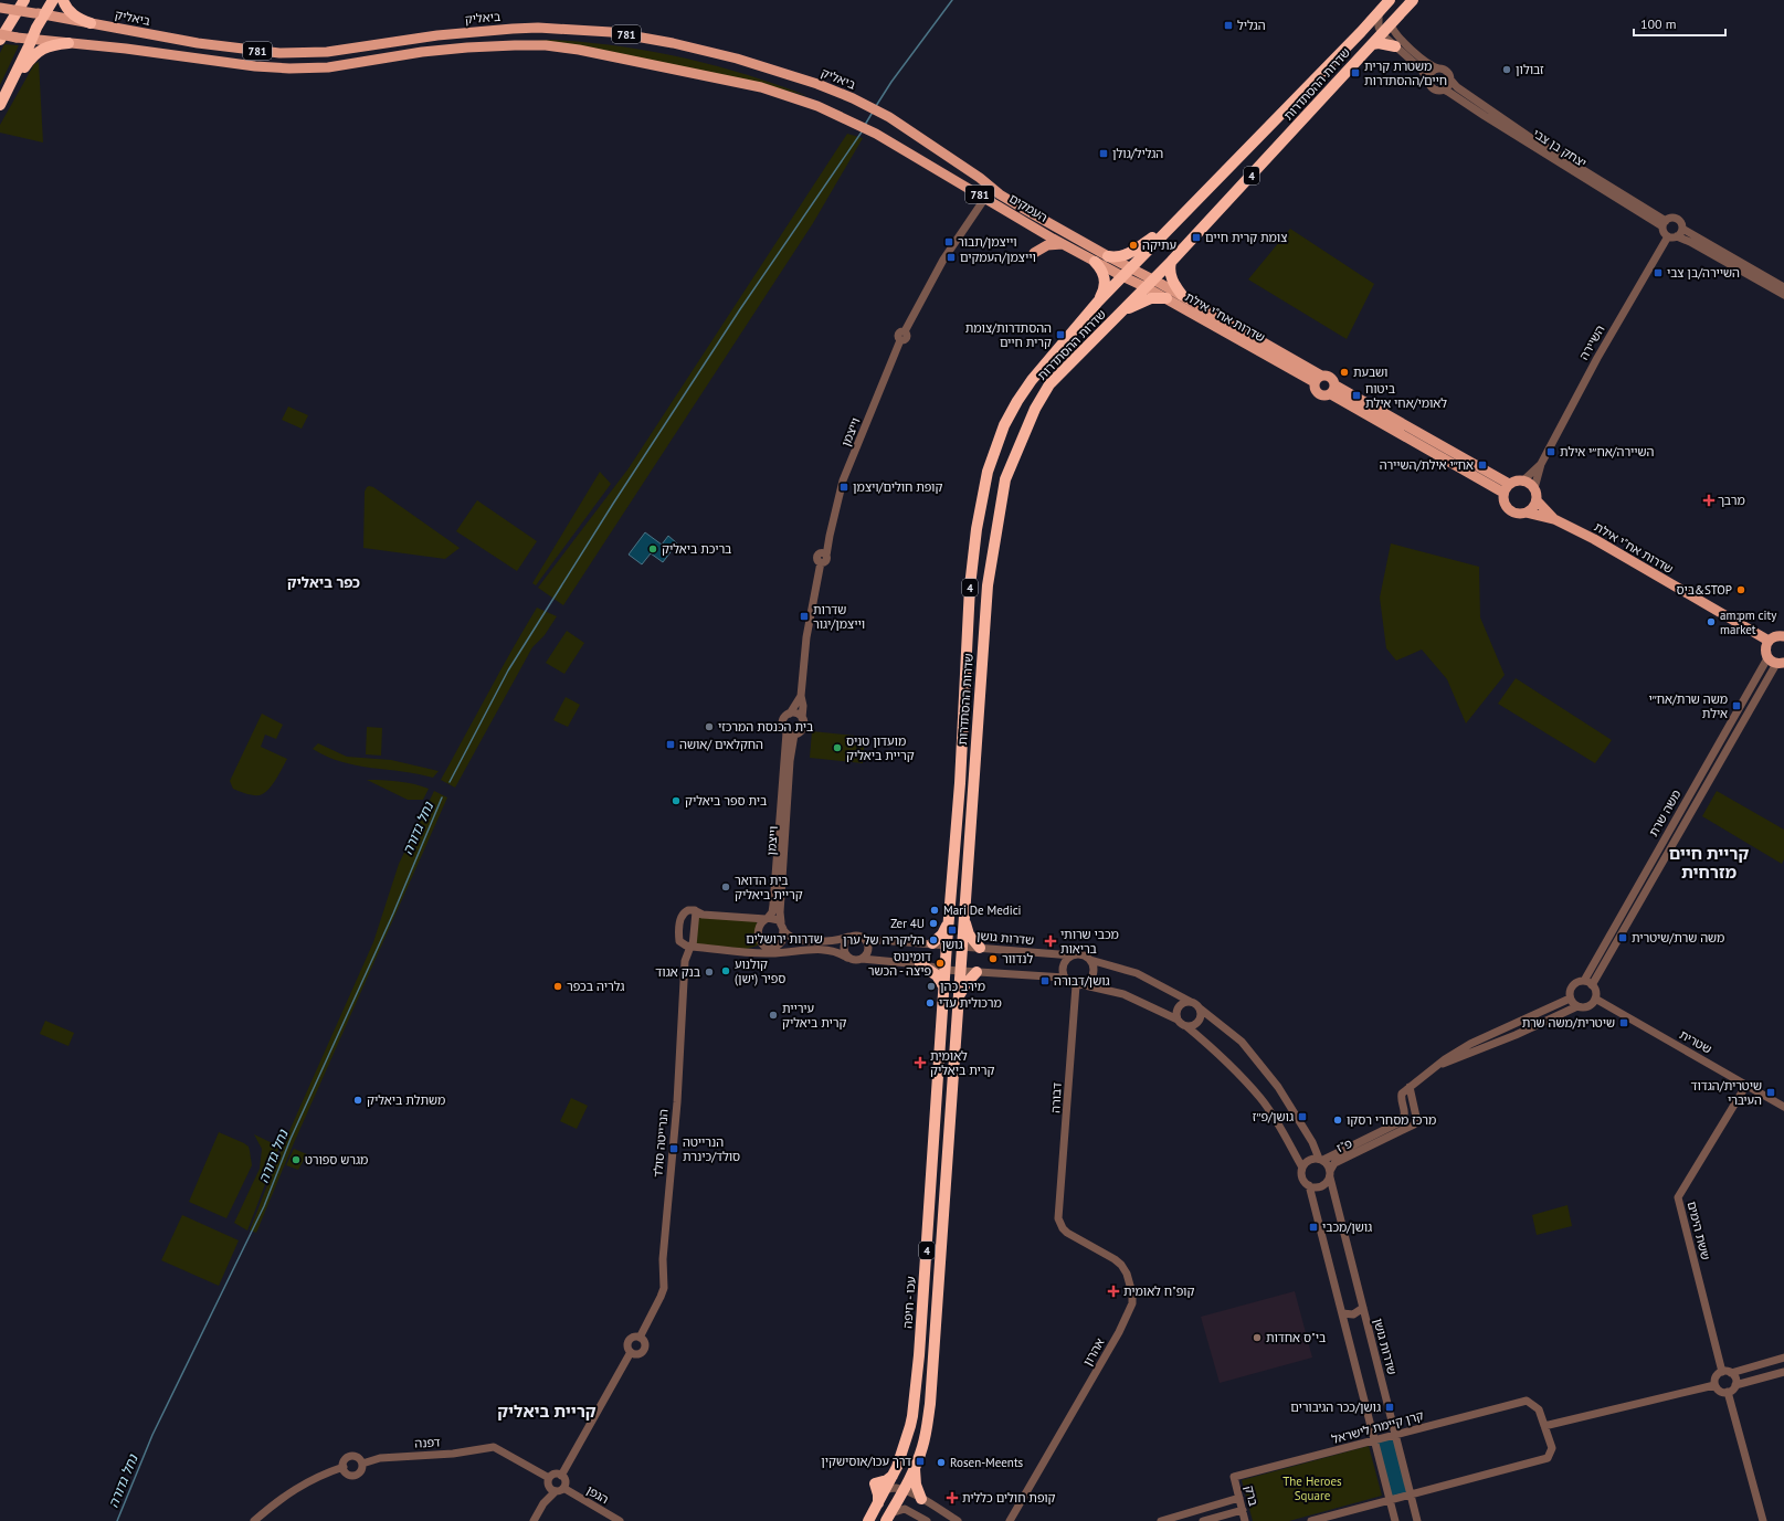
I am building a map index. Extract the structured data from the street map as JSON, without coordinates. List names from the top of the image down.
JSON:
{
  "streets": {
    "highway": ["שדרות ההסתדרות", "4", "עכו - חיפה"],
    "main road": [
      "ביאליק",
      "781",
      "העמקים",
      "שדרות אח\"י אילת"
    ],
    "street": [
      "יצחק בן צבי",
      "השיירה",
      "וייצמן",
      "משה שרת",
      "שדרות גושן",
      "שדרות ירושלים",
      "שטרית",
      "דבורה",
      "הנרייטה סולד",
      "פ\"ז",
      "ששת הימים",
      "אהרון",
      "קרן קיימת לישראל",
      "דפנה",
      "הגפן",
      "ברק"
    ]
  },
  "crossings": [
    ["ביאליק", "781"],
    ["ביאליק", "העמקים"],
    ["781", "העמקים"],
    ["שדרות ההסתדרות", "יצחק בן צבי"],
    ["שדרות ההסתדרות", "4"],
    ["שדרות ההסתדרות", "העמקים"],
    ["שדרות ההסתדרות", "שדרות אח\"י אילת"],
    ["שדרות ההסתדרות", "שדרות גושן"],
    ["יצחק בן צבי", "השיירה"],
    ["4", "שדרות גושן"],
    ["4", "עכו - חיפה"],
    ["העמקים", "שדרות אח\"י אילת"],
    ["העמקים", "וייצמן"],
    ["שדרות אח\"י אילת", "השיירה"],
    ["וייצמן", "שדרות ירושלים"],
    ["משה שרת", "שטרית"],
    ["שדרות גושן", "דבורה"],
    ["שדרות גושן", "פ\"ז"],
    ["שדרות גושן", "קרן קיימת לישראל"],
    ["שדרות ירושלים", "הנרייטה סולד"],
    ["שטרית", "ששת הימים"],
    ["דבורה", "אהרון"],
    ["קרן קיימת לישראל", "ברק"],
    ["דפנה", "הגפן"]
  ],
  "districts": ["כפר ביאליק", "קריית חיים מזרחית", "קריית ביאליק"],
  "water": ["נחל גדורה"],
  "parks": ["The Heroes Square"],
  "places": {
    "transit": [
      "הגליל",
      "משטרת קרית חיים/ההסתדרות",
      "הגליל/גולן",
      "צומת קרית חיים",
      "וייצמן/תבור",
      "וייצמן/העמקים",
      "השיירה/בן צבי",
      "ההסתדרות/צומת קרית חיים",
      "ביטוח לאומי/אחי אילת",
      "השיירה/אח״י אילת",
      "אח״י אילת/השיירה",
      "קופת חולים/ויצמן",
      "שדרות וייצמן/יגור",
      "משה שרת/אח״י אילת",
      "החקלאים /אושה",
      "גושן",
      "משה שרת/שיטרית",
      "גושן/דבורה",
      "שיטרית/משה שרת",
      "שיטרית/הגדוד העיברי",
      "גושן/פ״ז",
      "הנרייטה סולד/כינרת",
      "גושן/מכבי",
      "גושן/ככר הגיבורים",
      "דרך עכו/אוסישקין"
    ],
    "other": [
      "זבולון",
      "עתיקה",
      "ושבעת",
      "בריכת ביאליק",
      "ביס&STOP",
      "am:pm city market",
      "בית הכנסת המרכזי",
      "מועדון טניס קריית ביאליק",
      "בית ספר ביאליק",
      "בית הדואר קריית ביאליק",
      "Mari De Medici",
      "Zer 4U",
      "הליקריה של ערן",
      "לנדוור",
      "דומינוס פיצה - הכשר",
      "קולנוע ספיר (ישן)",
      "בנק אגוד",
      "גלריה בכפר",
      "מירב כהן",
      "מרכולית עדי",
      "עיריית קרית ביאליק",
      "משתלת ביאליק",
      "מרכז מסחרי רסקו",
      "מגרש ספורט",
      "בי\"ס אחדות",
      "Rosen-Meents"
    ],
    "health": [
      "מרבך",
      "מכבי שרותי בריאות",
      "לאומית קרית ביאליק",
      "קופ\"ח לאומית",
      "קופת חולים כללית"
    ]
  },
  "scale_bar": "100 m"
}
